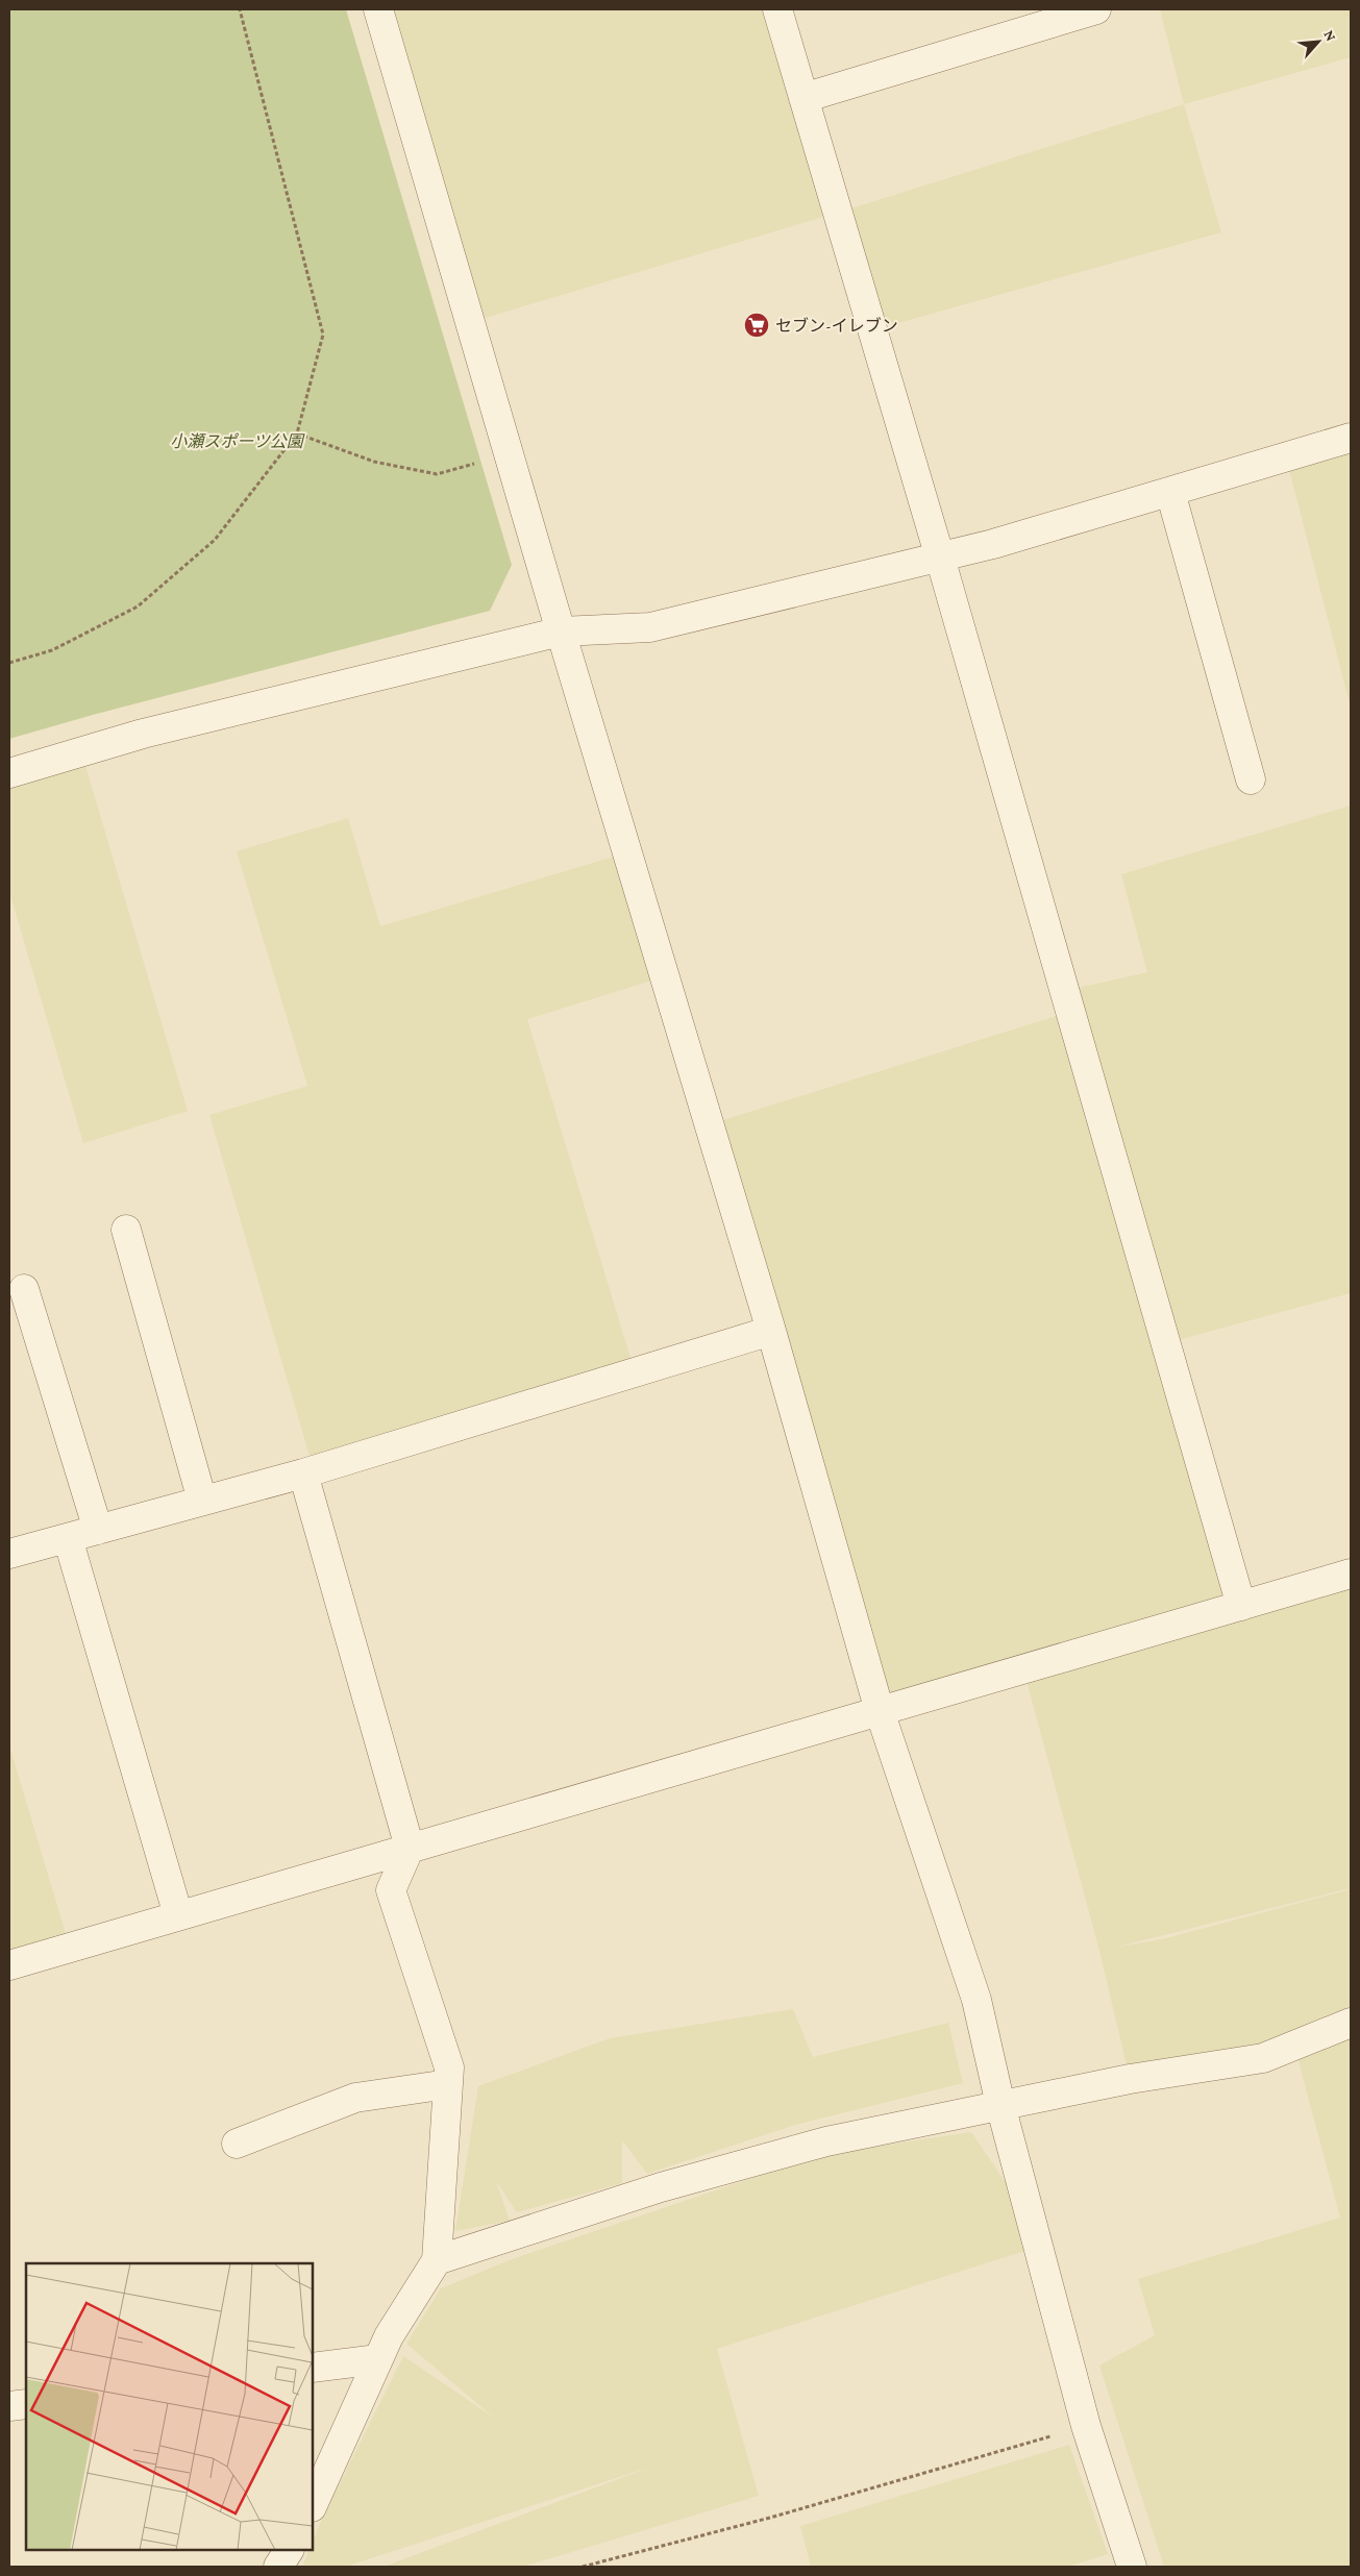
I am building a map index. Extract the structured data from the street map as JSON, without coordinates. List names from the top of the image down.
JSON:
{
  "parks": ["小瀬スポーツ公園"],
  "places": {
    "supermarket": ["セブン-イレブン"]
  },
  "north": "top right"
}
